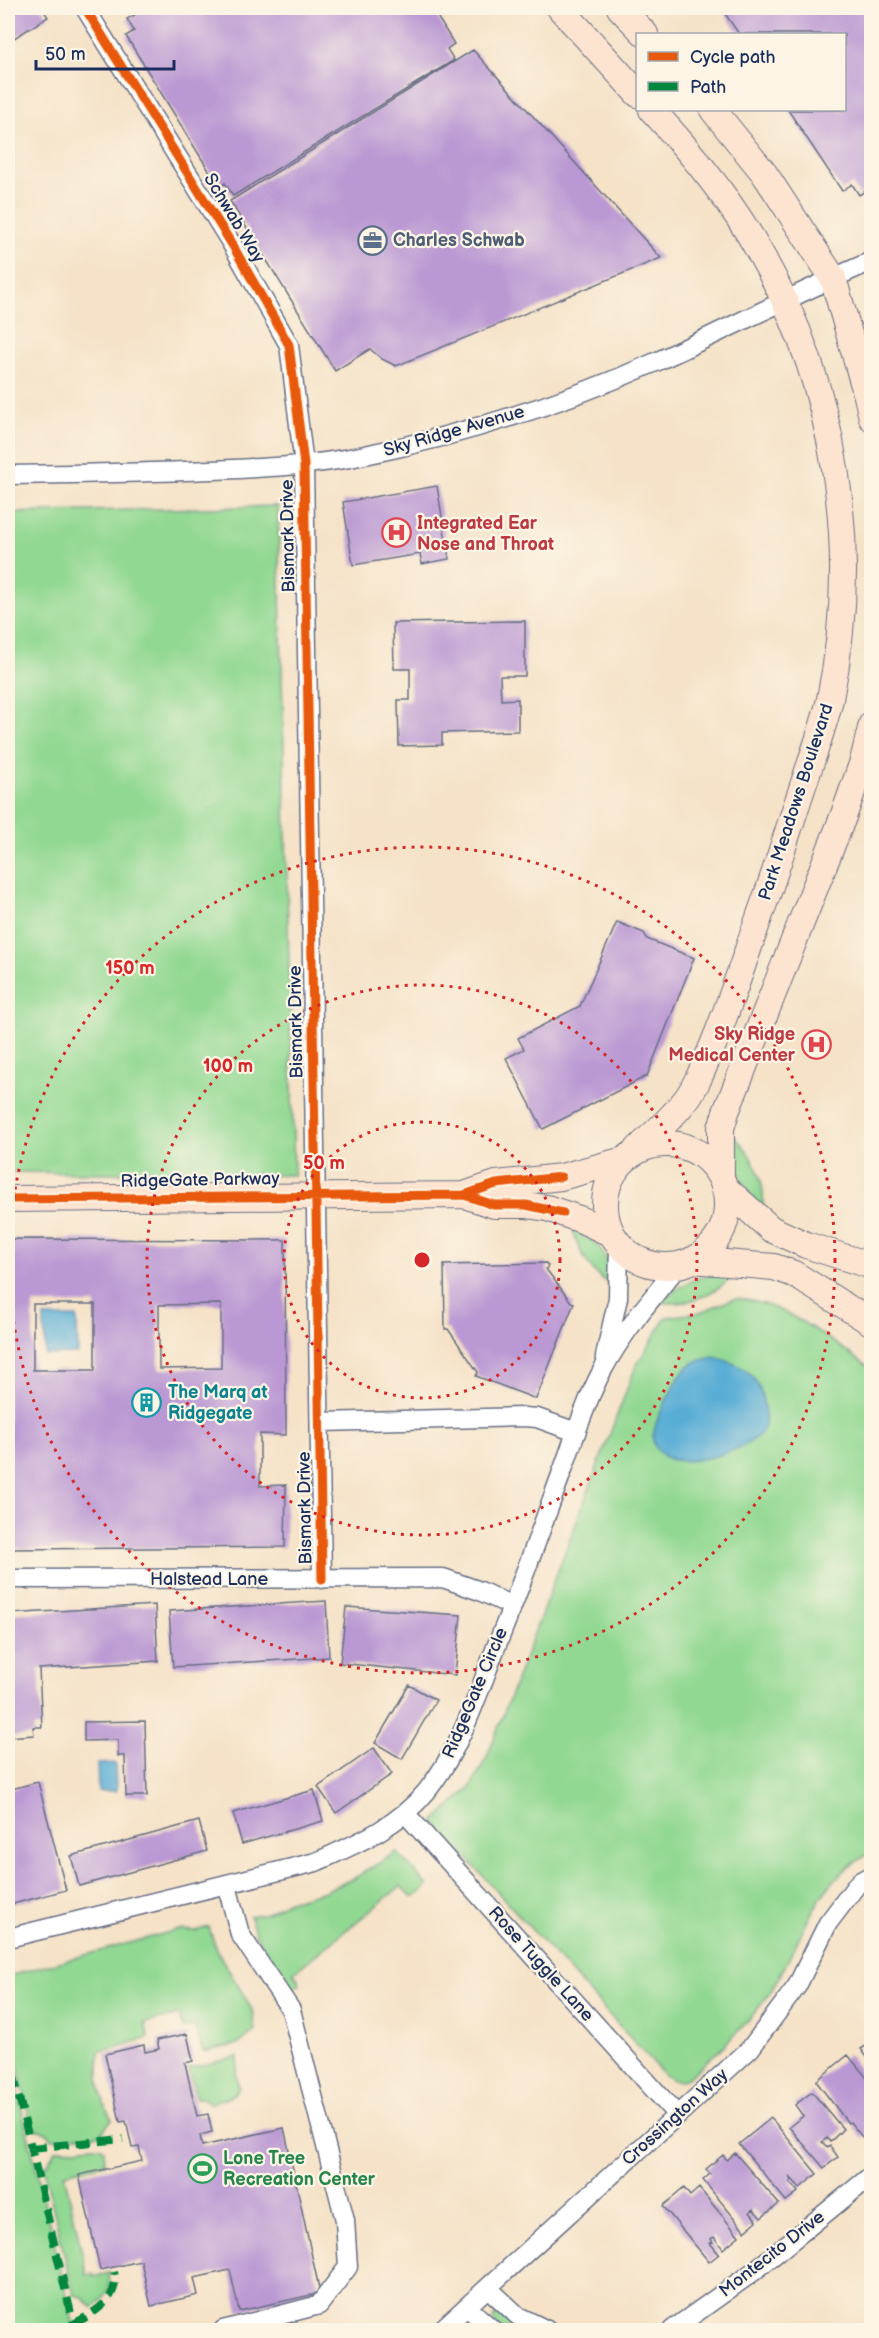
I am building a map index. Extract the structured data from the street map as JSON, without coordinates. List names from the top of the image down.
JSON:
{
  "streets": {
    "main road": ["Park Meadows Boulevard", "RidgeGate Parkway"],
    "street": [
      "Schwab Way",
      "Sky Ridge Avenue",
      "Bismark Drive",
      "Halstead Lane",
      "RidgeGate Circle",
      "Rose Tuggle Lane",
      "Crossington Way",
      "Montecito Drive"
    ]
  },
  "crossings": [
    ["Schwab Way", "Sky Ridge Avenue"],
    ["Schwab Way", "Bismark Drive"],
    ["Sky Ridge Avenue", "Bismark Drive"],
    ["Sky Ridge Avenue", "Park Meadows Boulevard"],
    ["Bismark Drive", "RidgeGate Parkway"],
    ["Bismark Drive", "Halstead Lane"],
    ["Park Meadows Boulevard", "RidgeGate Parkway"],
    ["Park Meadows Boulevard", "RidgeGate Circle"],
    ["RidgeGate Parkway", "RidgeGate Circle"],
    ["Halstead Lane", "RidgeGate Circle"],
    ["RidgeGate Circle", "Rose Tuggle Lane"],
    ["Rose Tuggle Lane", "Crossington Way"]
  ],
  "places": {
    "office": ["Charles Schwab"],
    "hospital": ["Integrated Ear Nose and Throat", "Sky Ridge Medical Center"],
    "building": ["The Marq at Ridgegate"],
    "sports": ["Lone Tree Recreation Center"]
  },
  "legend": ["Cycle path", "Path"],
  "scale_bar": "50 m",
  "rings": ["150 m", "100 m", "50 m"]
}
